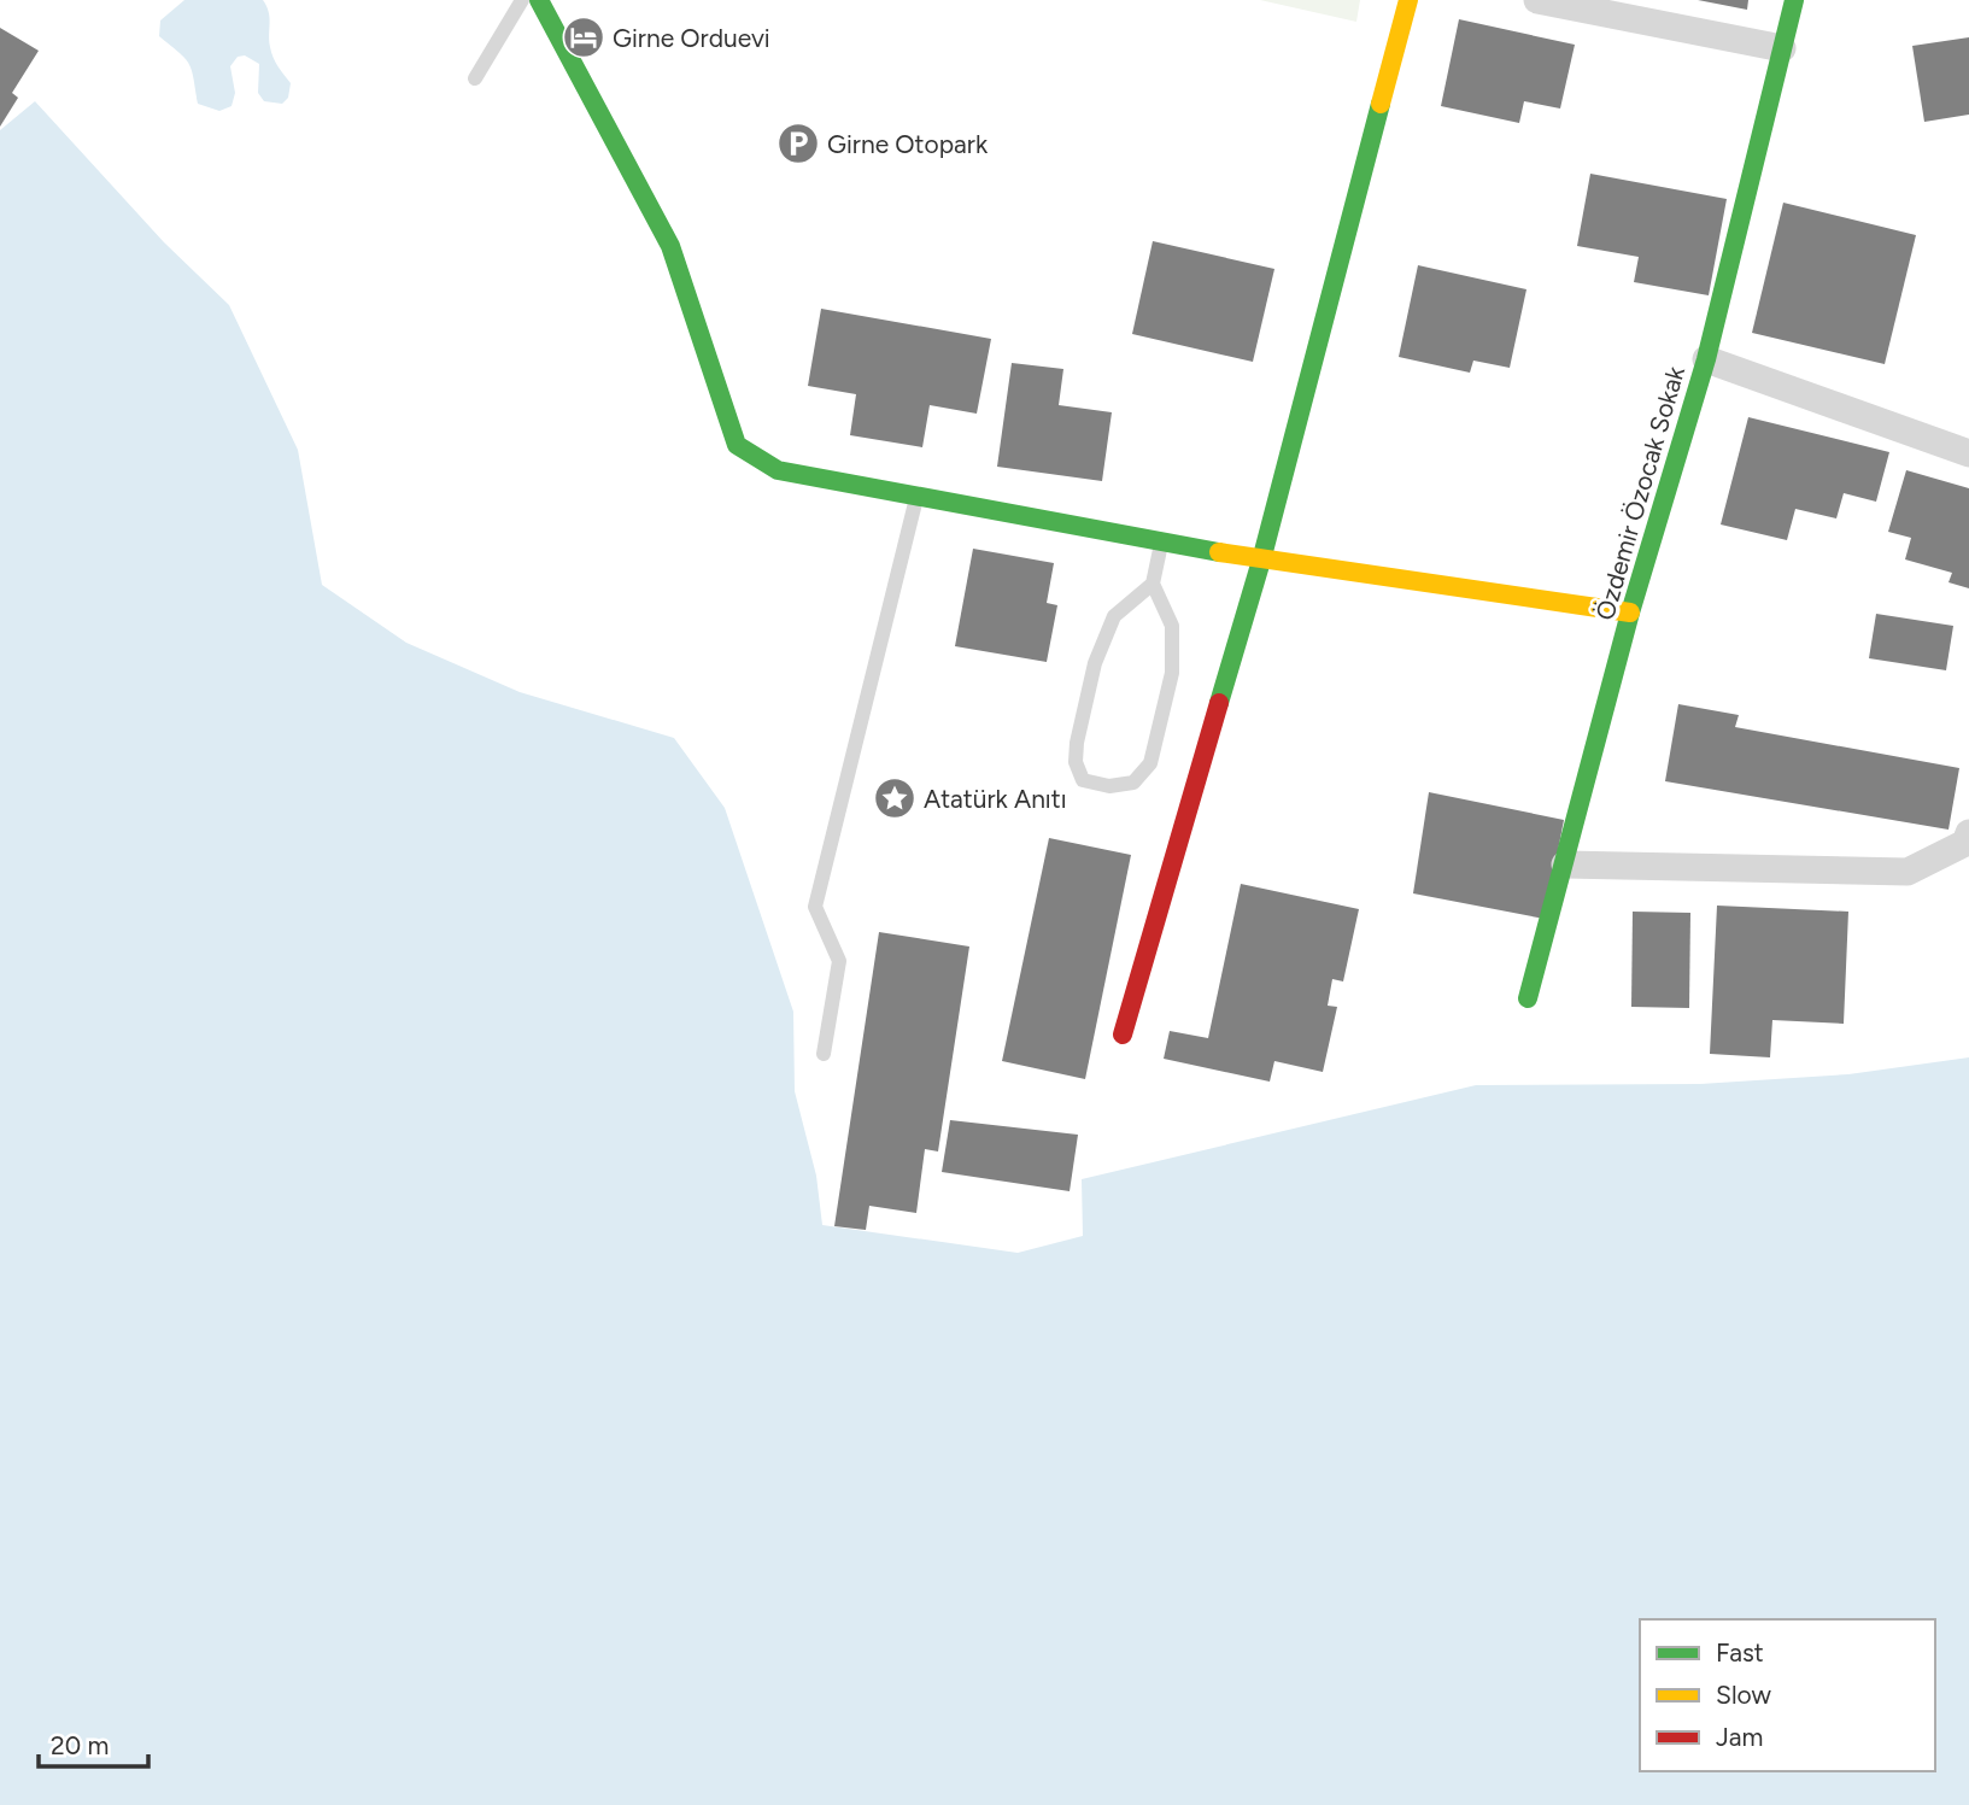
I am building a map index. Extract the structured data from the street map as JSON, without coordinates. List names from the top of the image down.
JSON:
{
  "streets": {
    "street": ["Özdemir Özocak Sokak"]
  },
  "places": {
    "hotel": ["Girne Orduevi"],
    "parking": ["Girne Otopark"],
    "place": ["Atatürk Anıtı"]
  },
  "legend": ["Fast", "Slow", "Jam"],
  "scale_bar": "20 m"
}
